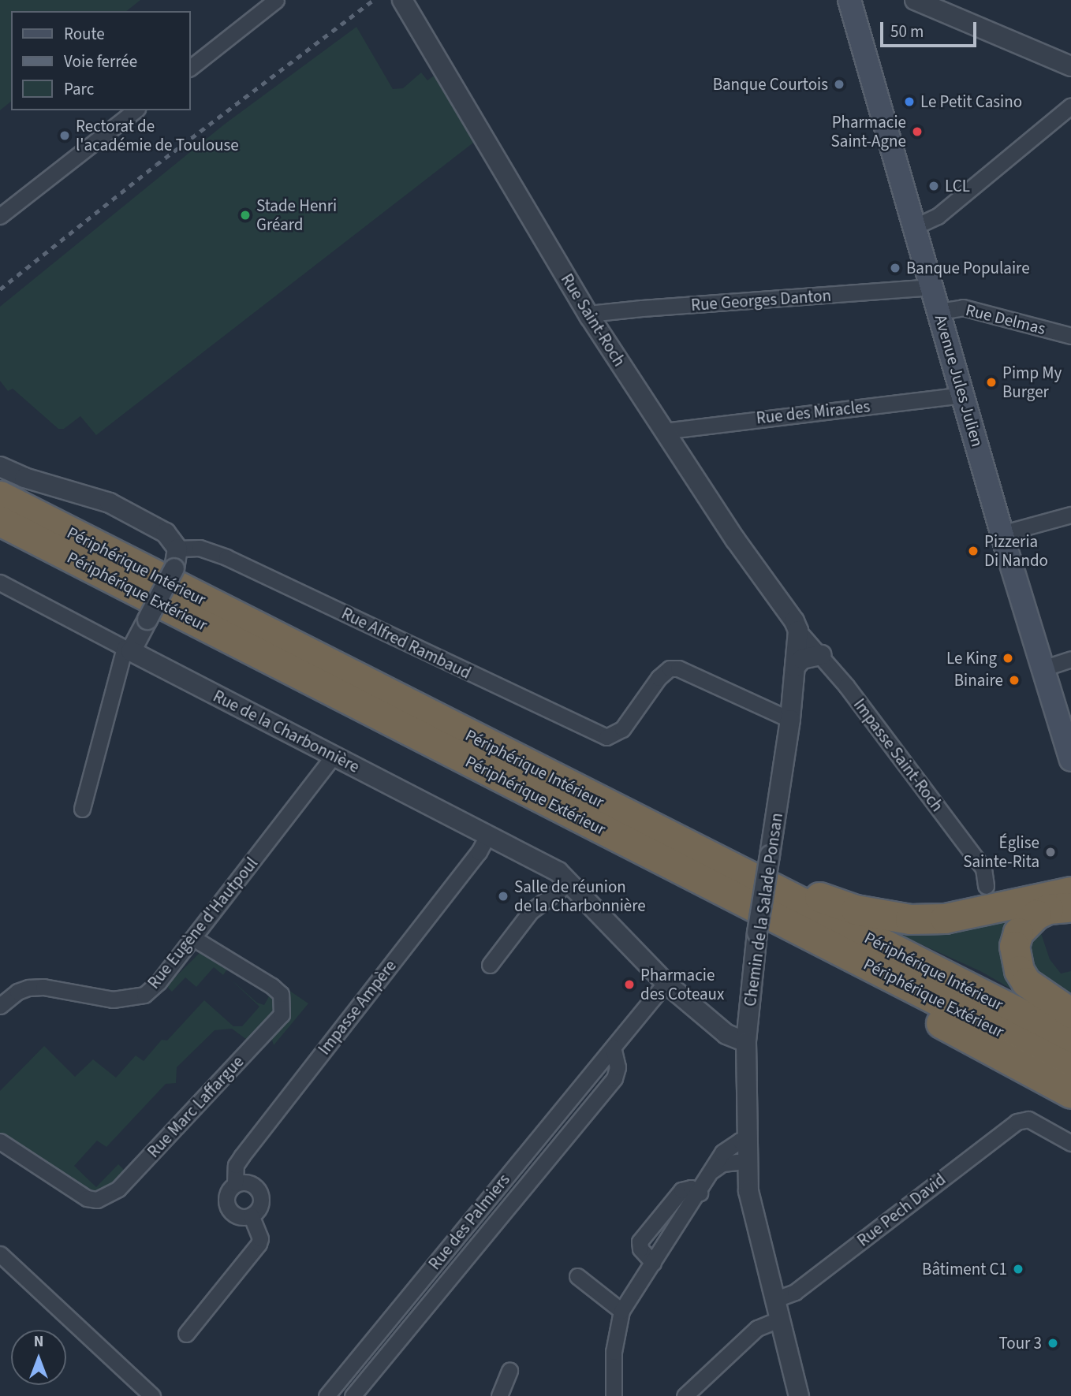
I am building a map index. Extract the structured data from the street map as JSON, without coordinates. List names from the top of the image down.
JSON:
{
  "streets": {
    "highway": ["Périphérique Intérieur", "Périphérique Extérieur"],
    "main road": ["Avenue Jules Julien"],
    "street": [
      "Rue Georges Danton",
      "Rue Delmas",
      "Rue Saint-Roch",
      "Rue des Miracles",
      "Rue Alfred Rambaud",
      "Rue de la Charbonnière",
      "Impasse Saint-Roch",
      "Chemin de la Salade Ponsan",
      "Rue Eugène d'Hautpoul",
      "Impasse Ampère",
      "Rue Marc Laffargue",
      "Rue Pech David",
      "Rue des Palmiers"
    ]
  },
  "crossings": [
    ["Rue Georges Danton", "Rue Saint-Roch"],
    ["Rue Georges Danton", "Avenue Jules Julien"],
    ["Rue Delmas", "Avenue Jules Julien"],
    ["Rue Saint-Roch", "Rue des Miracles"],
    ["Rue Saint-Roch", "Impasse Saint-Roch"],
    ["Rue Saint-Roch", "Chemin de la Salade Ponsan"],
    ["Avenue Jules Julien", "Rue des Miracles"],
    ["Rue Alfred Rambaud", "Chemin de la Salade Ponsan"],
    ["Rue de la Charbonnière", "Chemin de la Salade Ponsan"],
    ["Rue de la Charbonnière", "Rue Eugène d'Hautpoul"],
    ["Rue de la Charbonnière", "Impasse Ampère"],
    ["Rue de la Charbonnière", "Rue des Palmiers"],
    ["Impasse Saint-Roch", "Chemin de la Salade Ponsan"],
    ["Chemin de la Salade Ponsan", "Rue Pech David"],
    ["Rue Eugène d'Hautpoul", "Rue Marc Laffargue"]
  ],
  "places": [
    "Banque Courtois",
    "Le Petit Casino",
    "Pharmacie Saint-Agne",
    "Rectorat de l'académie de Toulouse",
    "LCL",
    "Stade Henri Gréard",
    "Banque Populaire",
    "Pimp My Burger",
    "Pizzeria Di Nando",
    "Le King",
    "Binaire",
    "Église Sainte-Rita",
    "Salle de réunion de la Charbonnière",
    "Pharmacie des Coteaux",
    "Bâtiment C1",
    "Tour 3"
  ],
  "legend": ["Route", "Voie ferrée", "Parc"],
  "scale_bar": "50 m",
  "north": "top"
}
